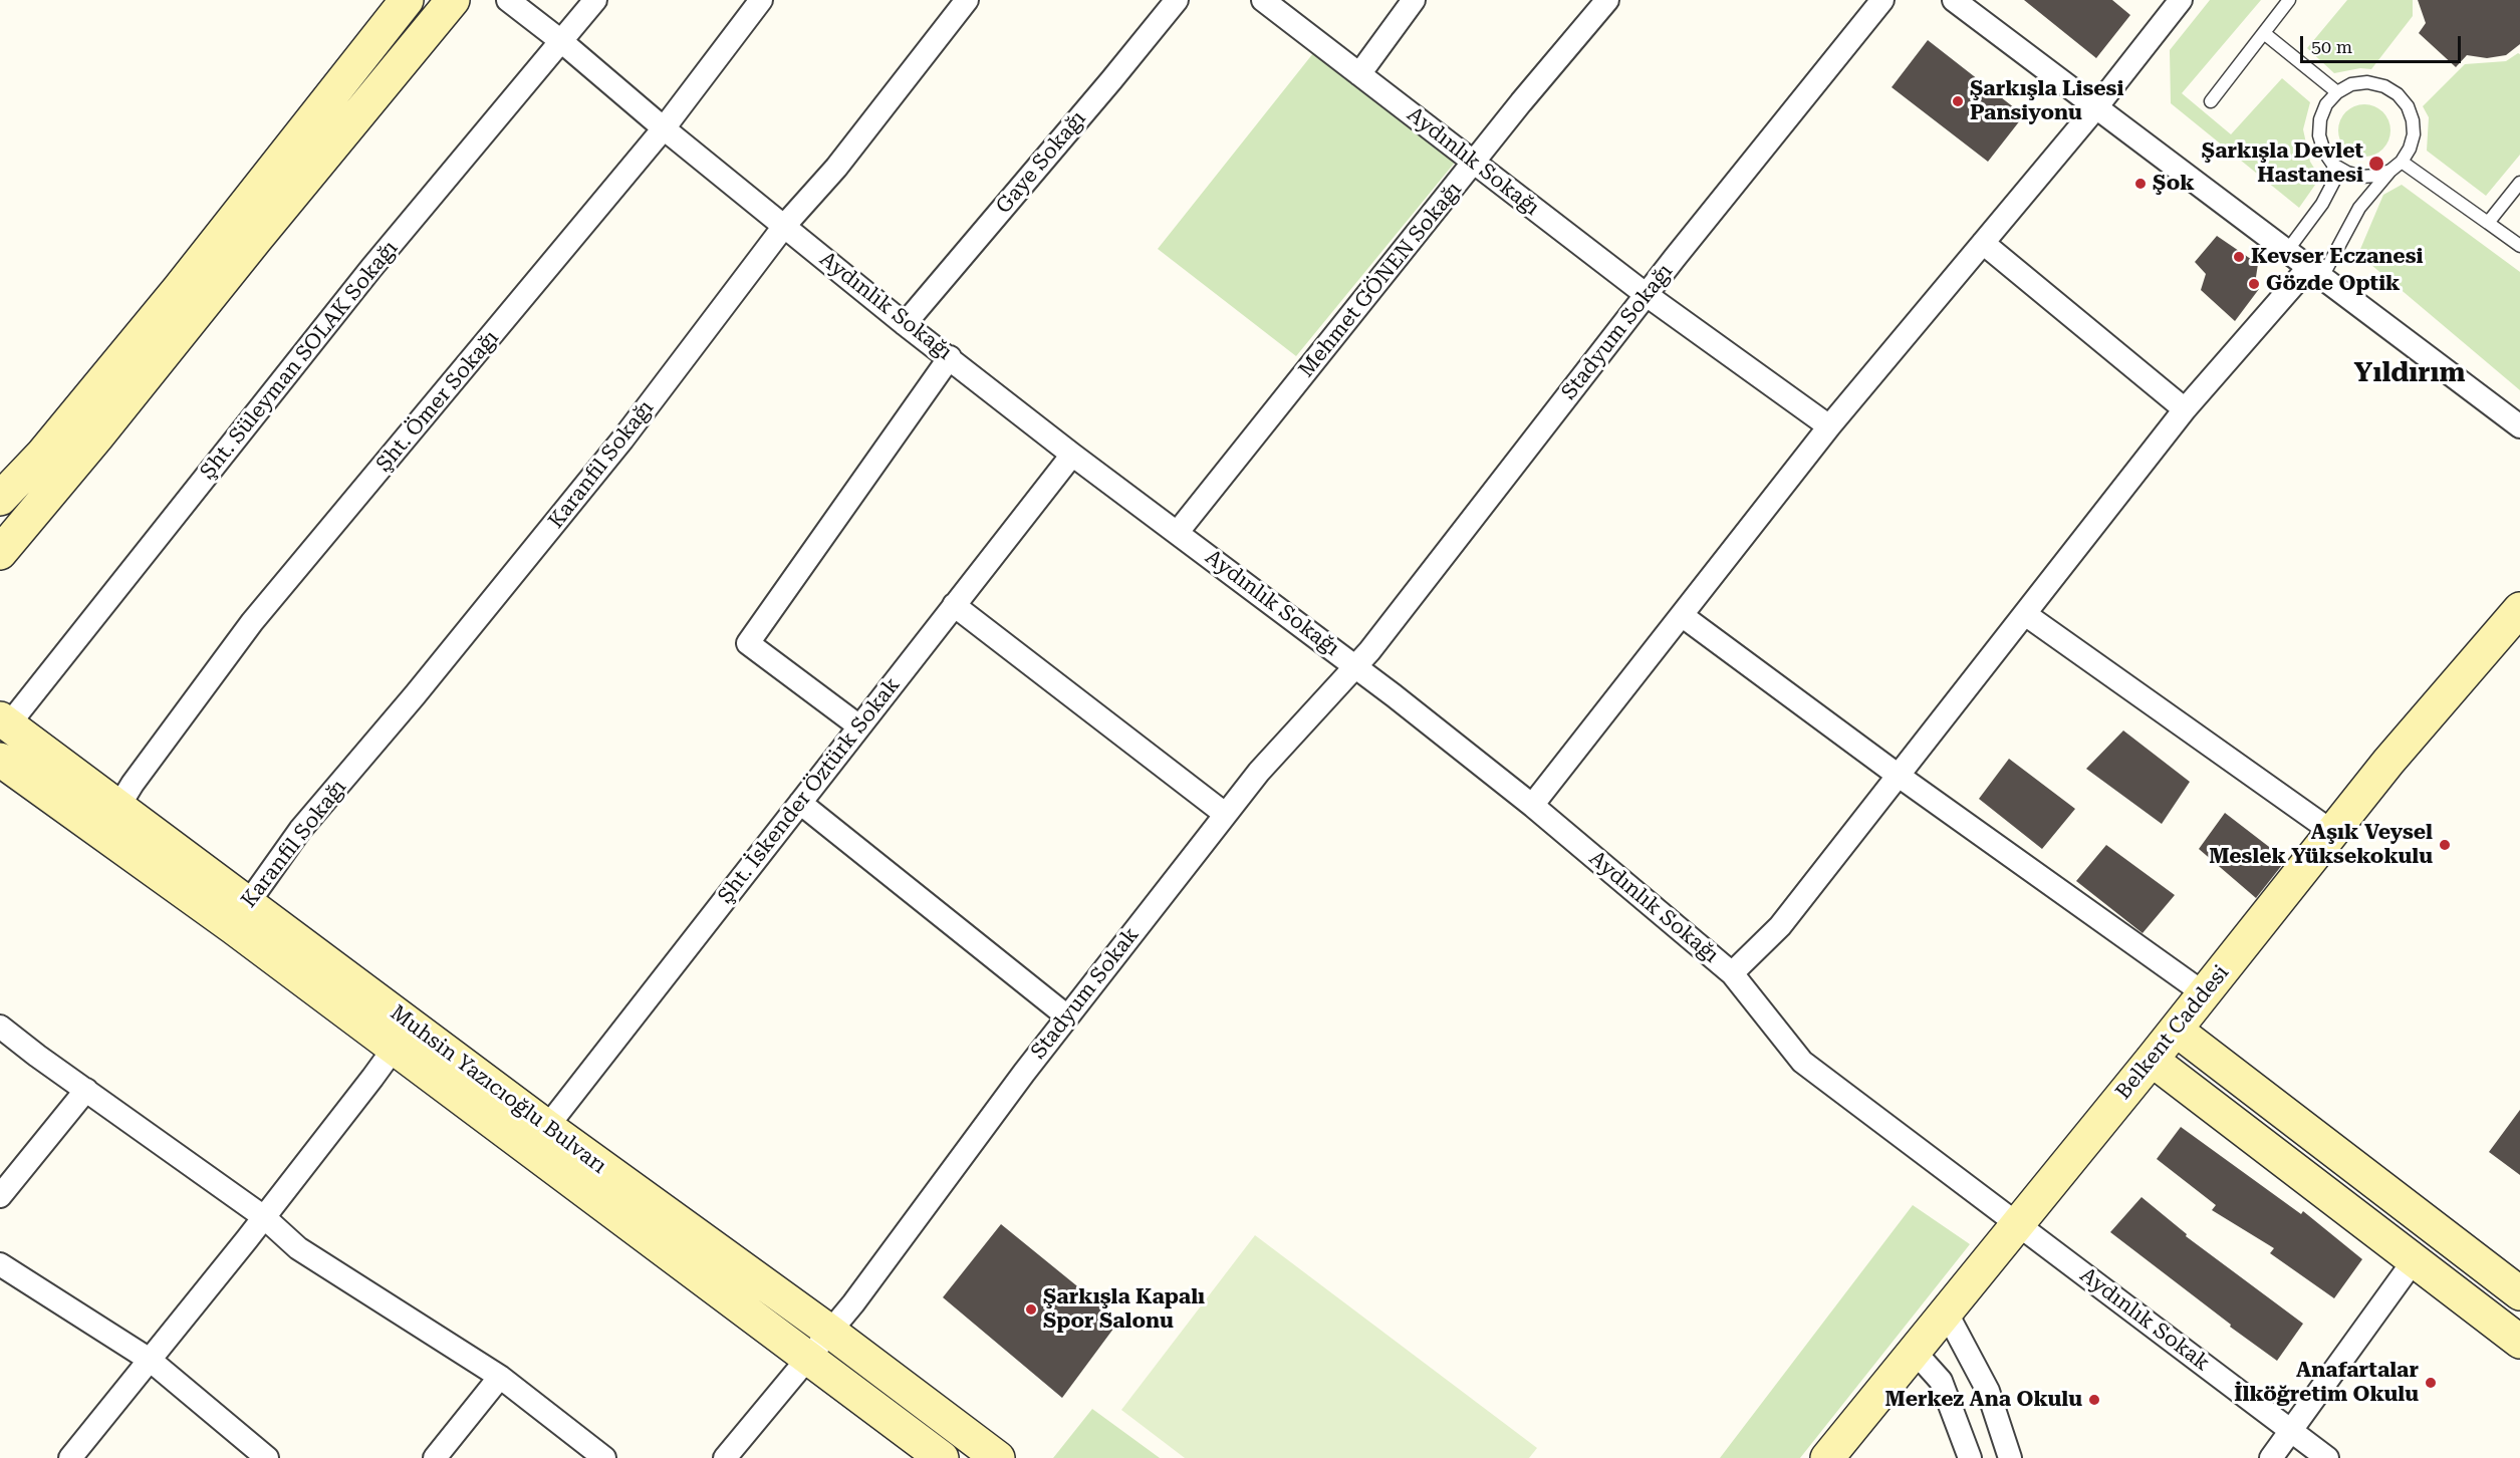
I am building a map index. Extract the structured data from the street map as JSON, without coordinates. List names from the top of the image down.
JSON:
{
  "streets": {
    "street": [
      "Aydınlık Sokağı",
      "Gaye Sokağı",
      "Mehmet GÖNEN Sokağı",
      "Stadyum Sokağı",
      "Şht. Süleyman SOLAK Sokağı",
      "Şht. Ömer Sokağı",
      "Karanfil Sokağı",
      "Şht. İskender Öztürk Sokak",
      "Stadyum Sokak",
      "Belkent Caddesi",
      "Muhsin Yazıcıoğlu Bulvarı",
      "Aydınlık Sokak"
    ]
  },
  "crossings": [
    ["Aydınlık Sokağı", "Gaye Sokağı"],
    ["Aydınlık Sokağı", "Mehmet GÖNEN Sokağı"],
    ["Aydınlık Sokağı", "Stadyum Sokağı"],
    ["Aydınlık Sokağı", "Şht. Süleyman SOLAK Sokağı"],
    ["Aydınlık Sokağı", "Şht. Ömer Sokağı"],
    ["Aydınlık Sokağı", "Karanfil Sokağı"],
    ["Aydınlık Sokağı", "Şht. İskender Öztürk Sokak"],
    ["Aydınlık Sokağı", "Stadyum Sokak"],
    ["Aydınlık Sokağı", "Belkent Caddesi"],
    ["Aydınlık Sokağı", "Aydınlık Sokak"],
    ["Stadyum Sokağı", "Stadyum Sokak"],
    ["Şht. Süleyman SOLAK Sokağı", "Muhsin Yazıcıoğlu Bulvarı"],
    ["Şht. Ömer Sokağı", "Muhsin Yazıcıoğlu Bulvarı"],
    ["Karanfil Sokağı", "Muhsin Yazıcıoğlu Bulvarı"],
    ["Şht. İskender Öztürk Sokak", "Muhsin Yazıcıoğlu Bulvarı"],
    ["Stadyum Sokak", "Muhsin Yazıcıoğlu Bulvarı"],
    ["Belkent Caddesi", "Aydınlık Sokak"]
  ],
  "districts": ["Yıldırım"],
  "places": [
    "Şarkışla Lisesi Pansiyonu",
    "Şarkışla Devlet Hastanesi",
    "Şok",
    "Kevser Eczanesi",
    "Gözde Optik",
    "Aşık Veysel Meslek Yüksekokulu",
    "Şarkışla Kapalı Spor Salonu",
    "Anafartalar İlköğretim Okulu",
    "Merkez Ana Okulu"
  ],
  "scale_bar": "50 m"
}
